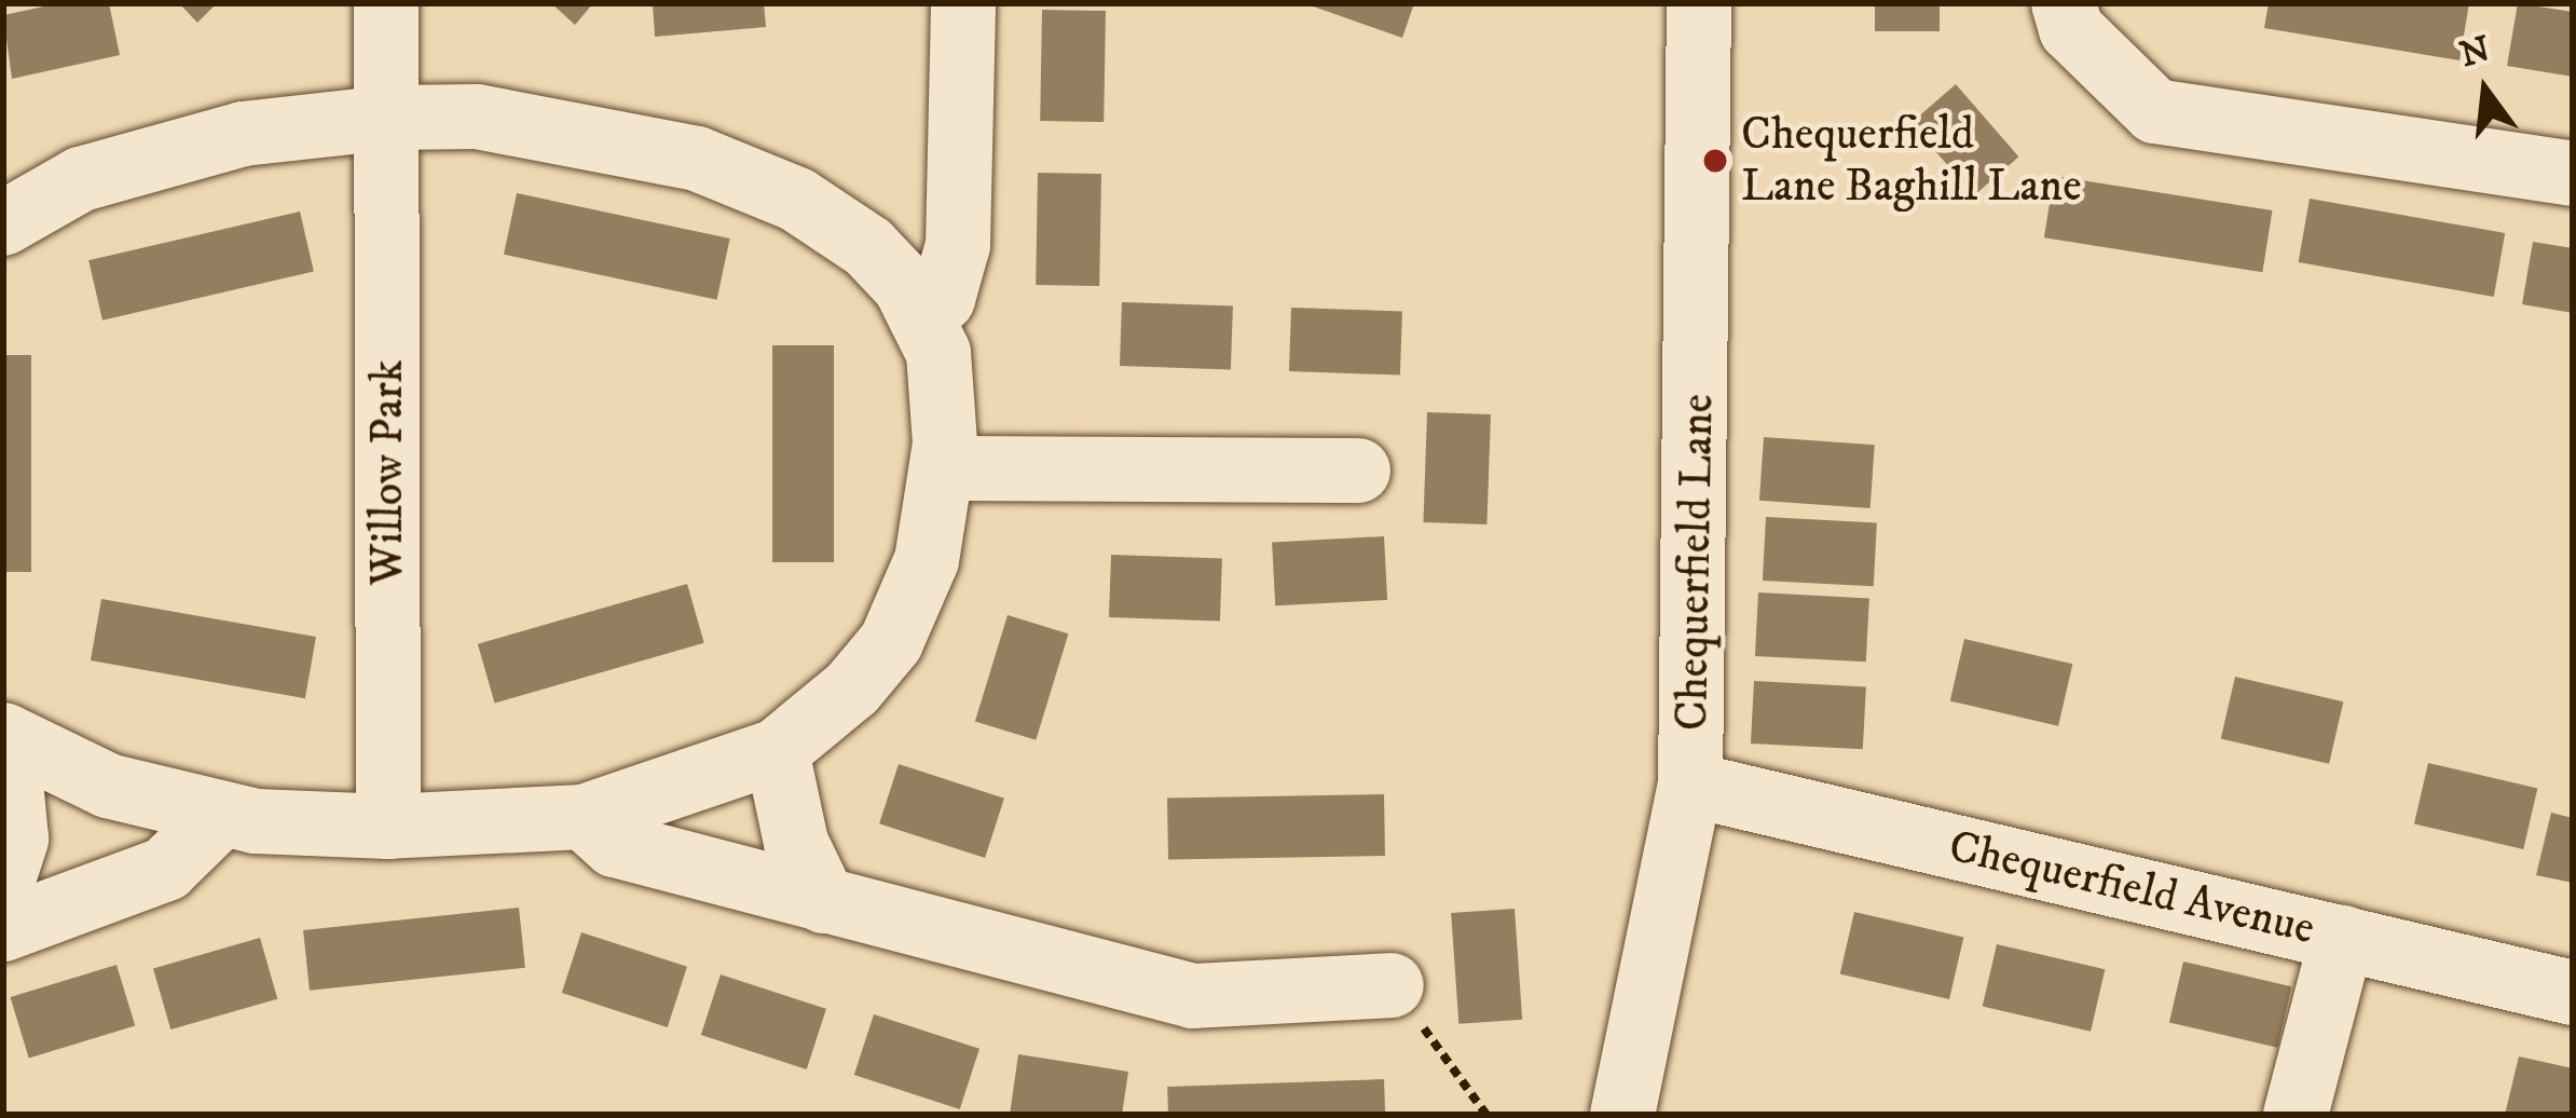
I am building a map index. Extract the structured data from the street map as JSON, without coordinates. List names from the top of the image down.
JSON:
{
  "streets": {
    "street": ["Willow Park", "Chequerfield Lane", "Chequerfield Avenue"]
  },
  "crossings": [
    ["Chequerfield Lane", "Chequerfield Avenue"]
  ],
  "places": ["Chequerfield Lane Baghill Lane"],
  "north": "top"
}
